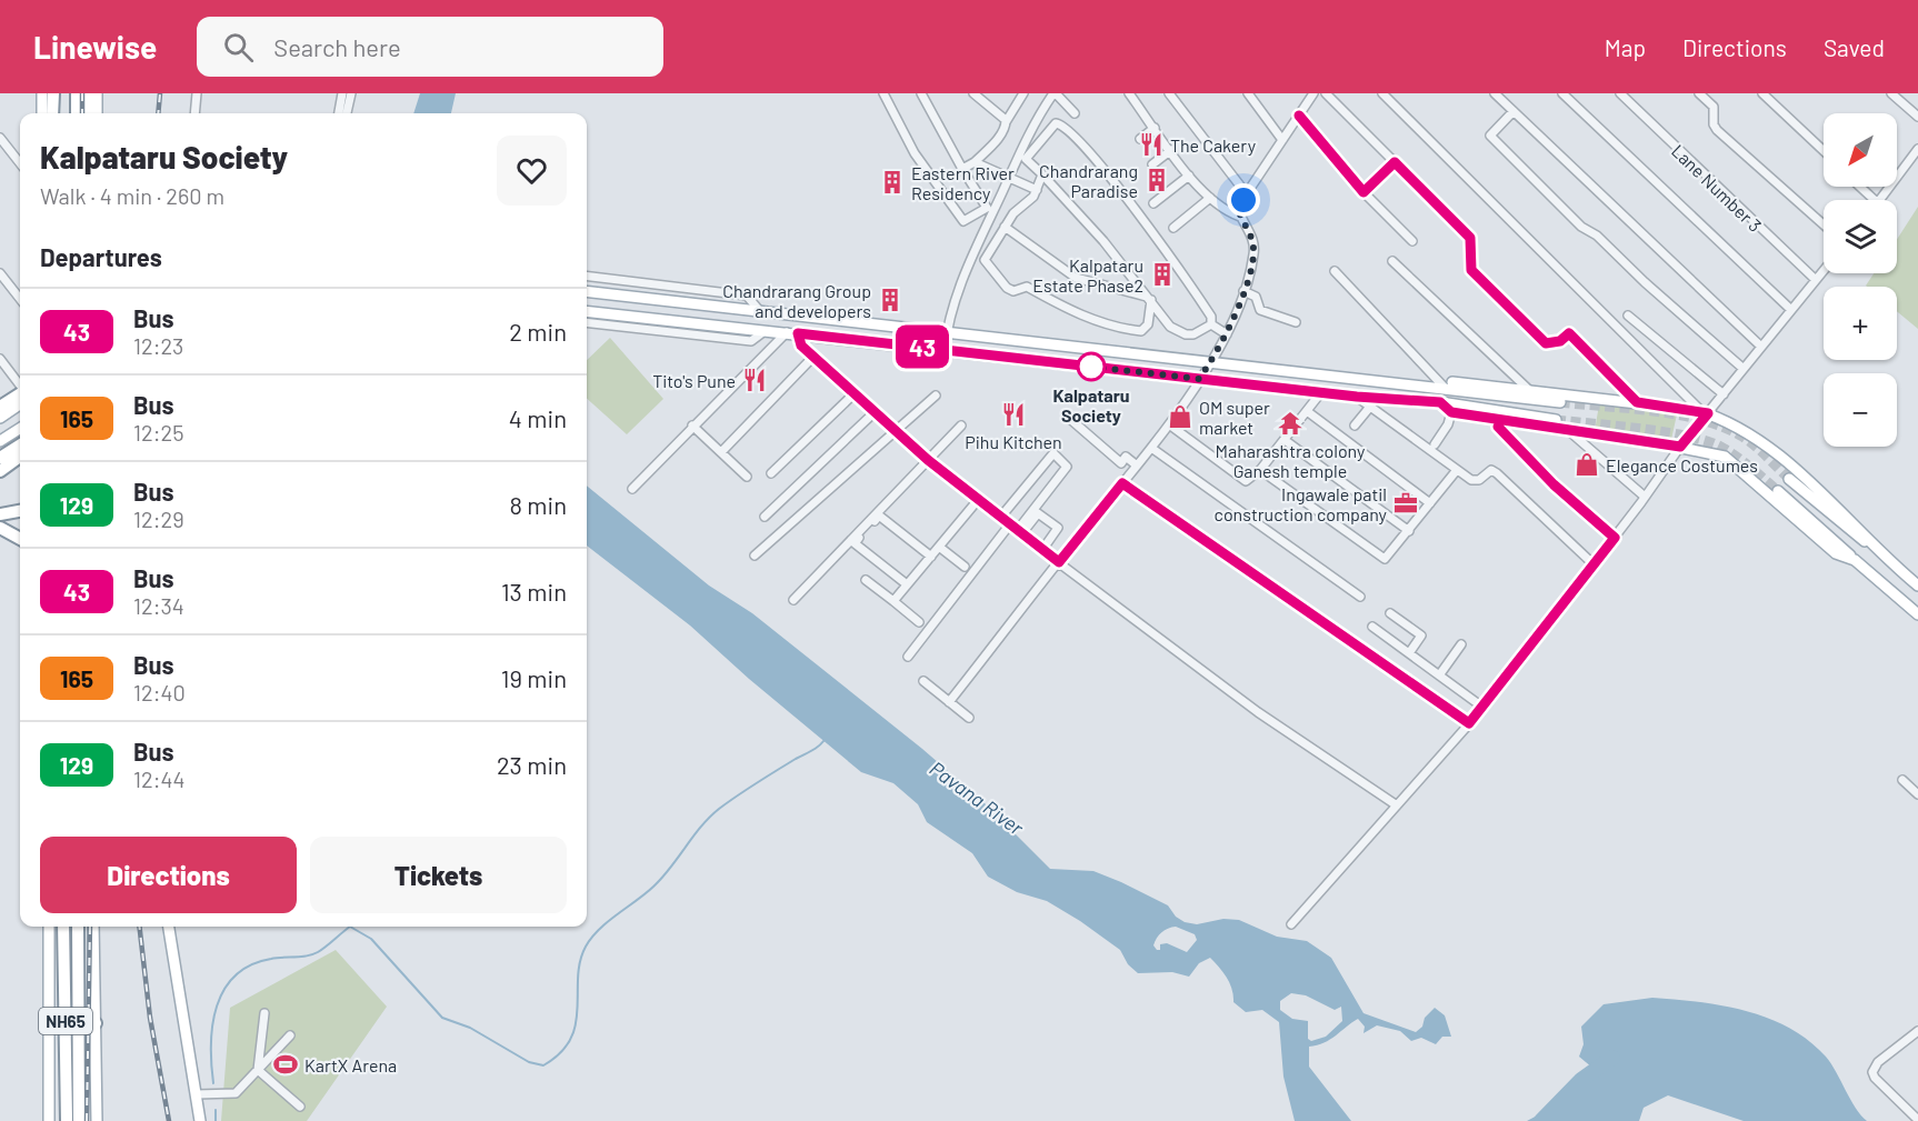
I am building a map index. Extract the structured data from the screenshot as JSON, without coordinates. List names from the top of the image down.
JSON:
{
  "streets": {
    "highway": ["NH65"],
    "street": ["Lane Number 3"]
  },
  "water": ["Pavana River"],
  "places": {
    "restaurant": ["The Cakery", "Tito's Pune", "Pihu Kitchen"],
    "building": [
      "Chandrarang Paradise",
      "Eastern River Residency",
      "Kalpataru Estate Phase2",
      "Chandrarang Group and developers"
    ],
    "other": ["Kalpataru Society"],
    "shop": ["OM super market", "Elegance Costumes"],
    "temple": ["Maharashtra colony Ganesh temple"],
    "office": ["Ingawale patil construction company"],
    "sports": ["KartX Arena"]
  },
  "lines": ["bus line 43"],
  "north": "bottom left",
  "page": {
    "header": "Linewise",
    "search": "Search here",
    "nav": ["Map", "Directions", "Saved"],
    "on_map": "43",
    "map_buttons": ["+", "−"],
    "heading": [
      ["Kalpataru Society", "Walk · 4 min · 260 m"],
      "Departures"
    ],
    "list": [
      {
        "mark": "43",
        "name": "Bus",
        "note": "12:23",
        "value": "2 min"
      },
      {
        "mark": "165",
        "name": "Bus",
        "note": "12:25",
        "value": "4 min"
      },
      {
        "mark": "129",
        "name": "Bus",
        "note": "12:29",
        "value": "8 min"
      },
      {
        "mark": "43",
        "name": "Bus",
        "note": "12:34",
        "value": "13 min"
      },
      {
        "mark": "165",
        "name": "Bus",
        "note": "12:40",
        "value": "19 min"
      },
      {
        "mark": "129",
        "name": "Bus",
        "note": "12:44",
        "value": "23 min"
      }
    ],
    "buttons": ["Directions", "Tickets"]
  }
}
